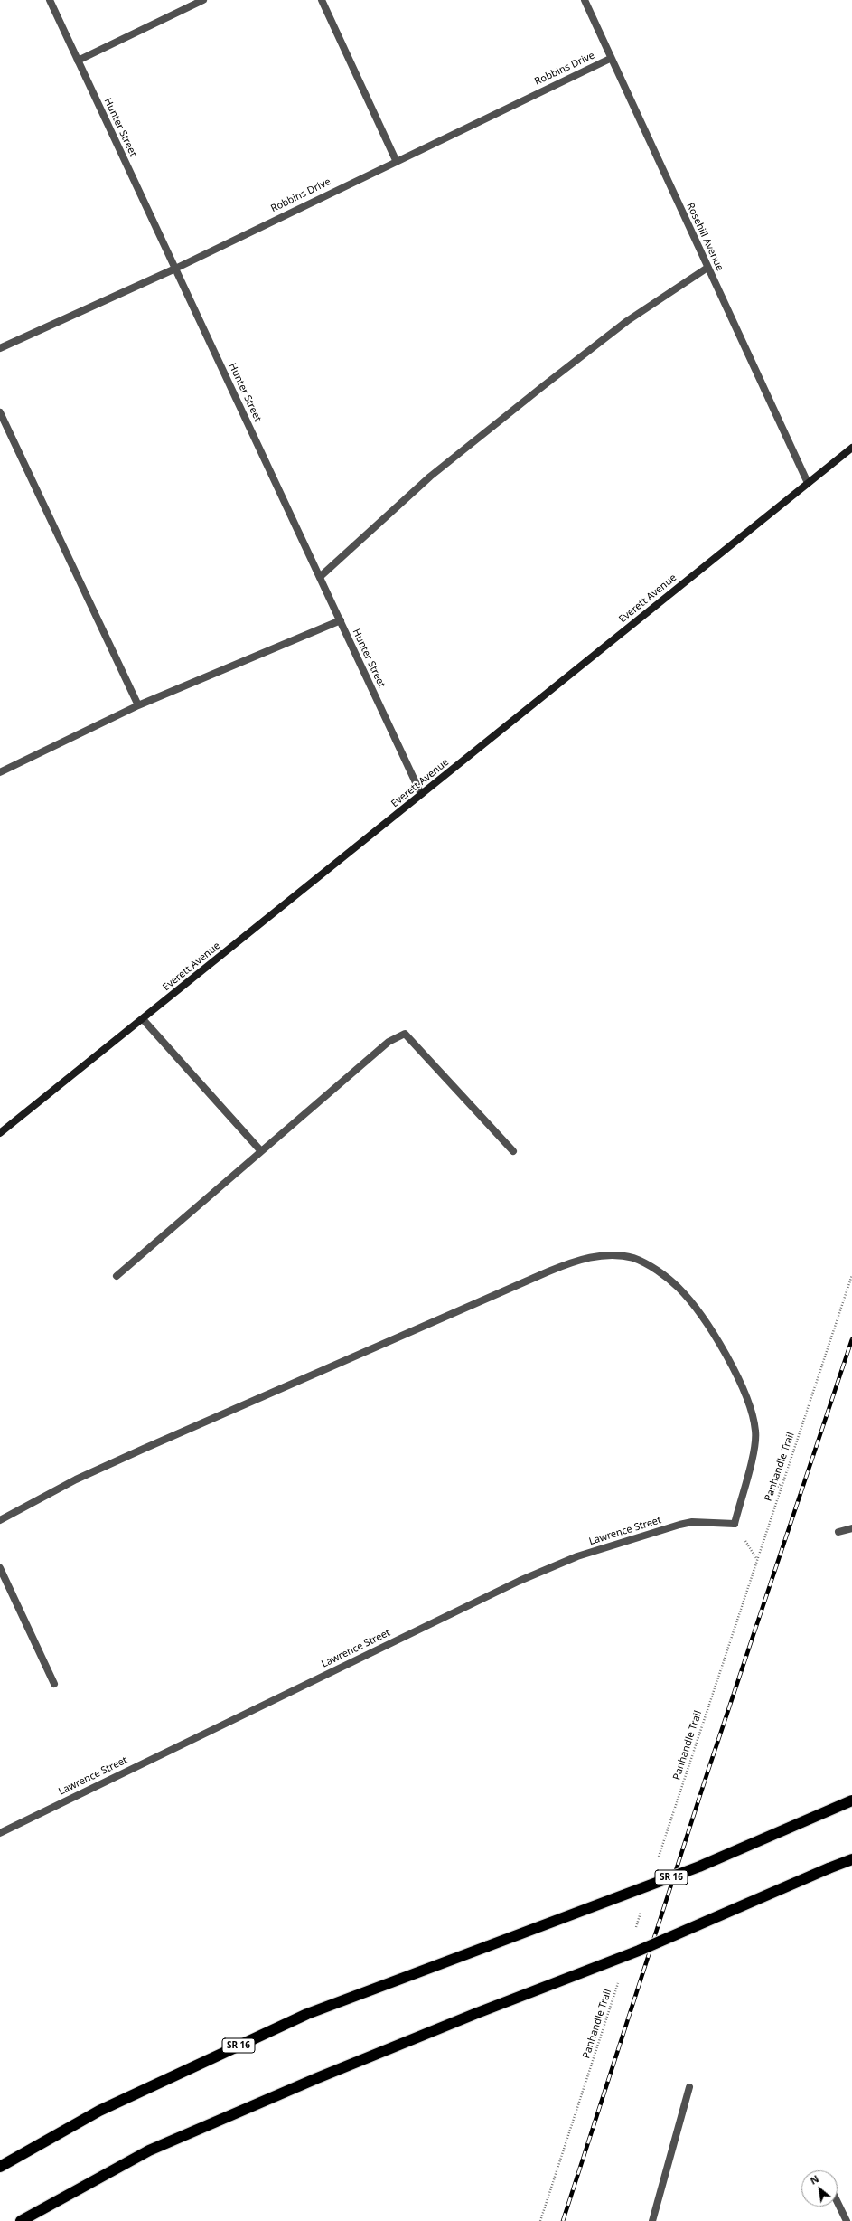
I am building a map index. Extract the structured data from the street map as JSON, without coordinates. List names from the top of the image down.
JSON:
{
  "streets": {
    "highway": ["SR 16"],
    "street": [
      "Robbins Drive",
      "Hunter Street",
      "Rosehill Avenue",
      "Everett Avenue",
      "Lawrence Street"
    ],
    "path": ["Panhandle Trail"]
  },
  "crossings": [
    ["Robbins Drive", "Hunter Street"],
    ["Robbins Drive", "Rosehill Avenue"],
    ["Hunter Street", "Everett Avenue"],
    ["Rosehill Avenue", "Everett Avenue"]
  ],
  "north": "top left"
}
